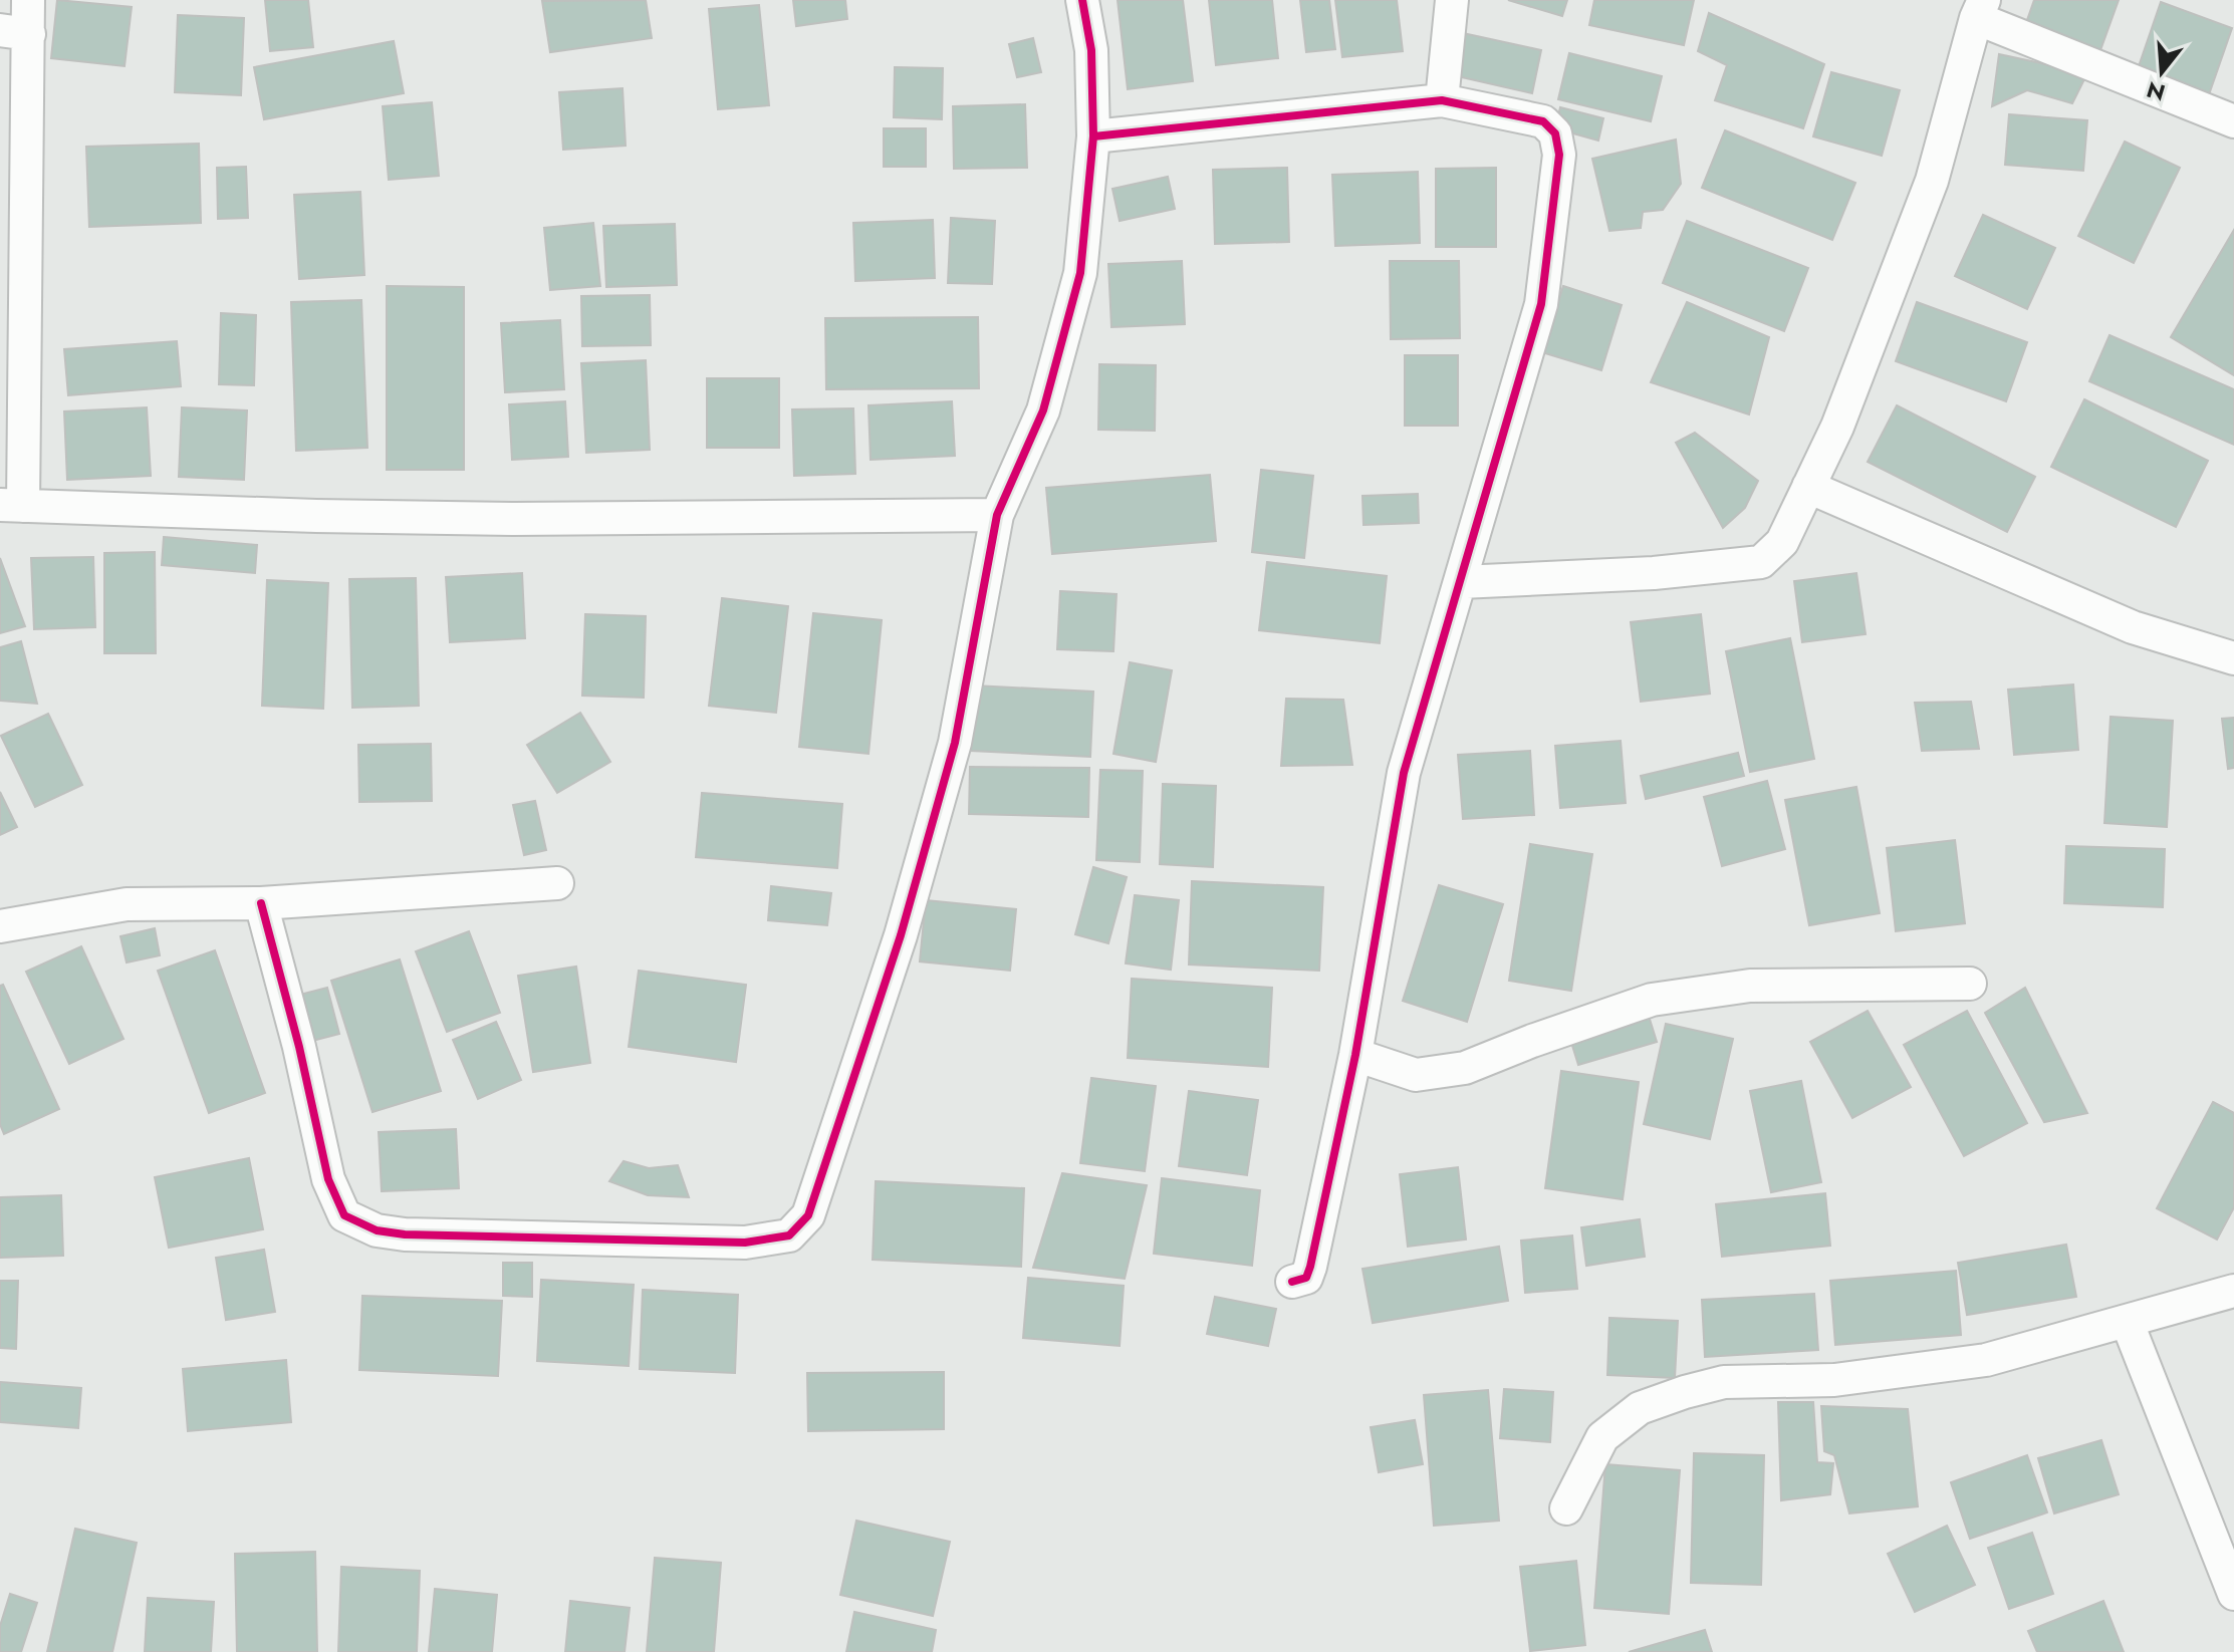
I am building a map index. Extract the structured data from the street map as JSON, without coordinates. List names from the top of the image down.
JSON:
{
  "north": "bottom"
}
